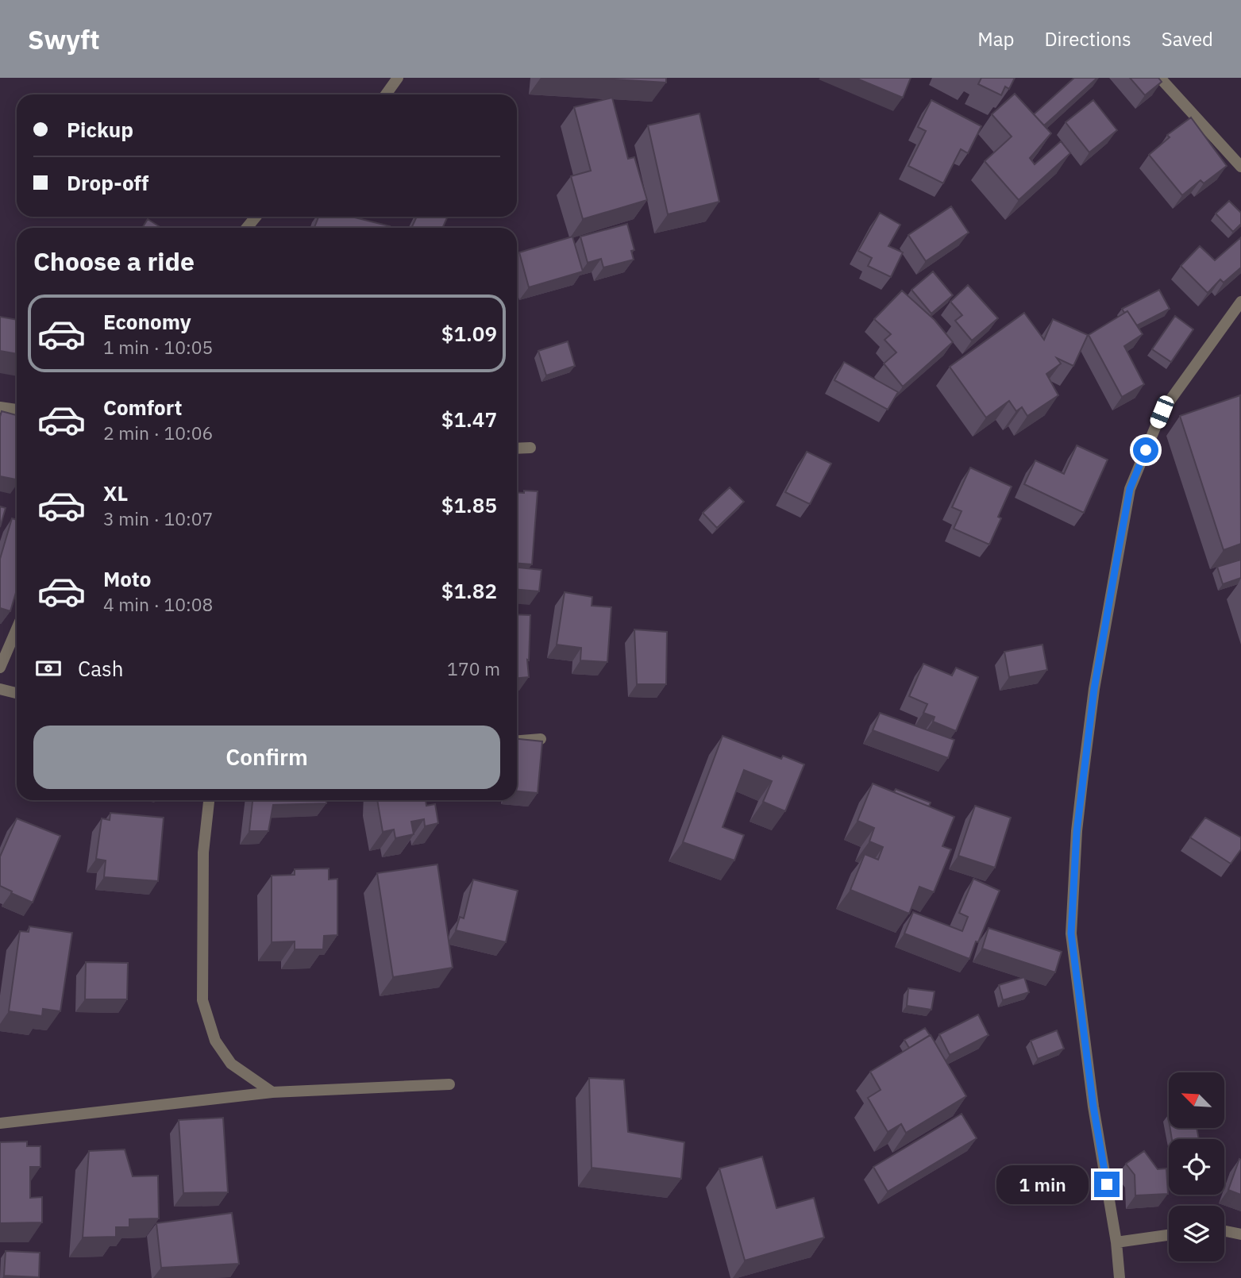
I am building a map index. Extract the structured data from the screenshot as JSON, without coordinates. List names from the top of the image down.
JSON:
{
  "north": "top left",
  "page": {
    "header": "Swyft",
    "nav": ["Map", "Directions", "Saved"],
    "banner": ["Pickup", "Drop-off"],
    "heading": "Choose a ride",
    "list": [
      {
        "name": "Economy",
        "note": "1 min · 10:05",
        "value": "$1.09"
      },
      {
        "name": "Comfort",
        "note": "2 min · 10:06",
        "value": "$1.47"
      },
      {
        "name": "XL",
        "note": "3 min · 10:07",
        "value": "$1.85"
      },
      {
        "name": "Moto",
        "note": "4 min · 10:08",
        "value": "$1.82"
      }
    ],
    "pay": ["Cash", "170 m"],
    "buttons": "Confirm",
    "bubble": "1 min"
  }
}
